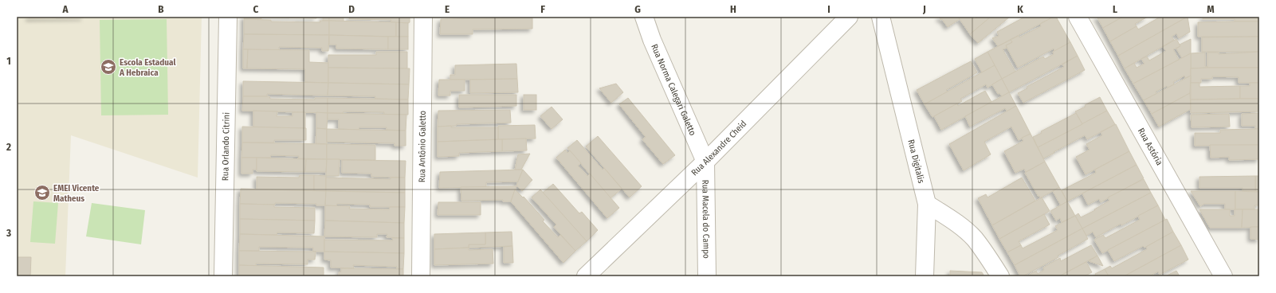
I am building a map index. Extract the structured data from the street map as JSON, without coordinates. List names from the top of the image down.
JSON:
{
  "streets": {
    "street": [
      "Rua Norma Calegari Galetto",
      "Rua Orlando Citrini",
      "Rua Antônio Galetto",
      "Rua Astória",
      "Rua Alexandre Cheid",
      "Rua Digitalis",
      "Rua Macela do Campo"
    ]
  },
  "crossings": [
    ["Rua Norma Calegari Galetto", "Rua Alexandre Cheid"],
    ["Rua Norma Calegari Galetto", "Rua Macela do Campo"],
    ["Rua Alexandre Cheid", "Rua Macela do Campo"]
  ],
  "places": {
    "school or university": ["Escola Estadual A Hebraica", "EMEI Vicente Matheus"]
  },
  "grid": {
    "columns": [
      "A",
      "B",
      "C",
      "D",
      "E",
      "F",
      "G",
      "H",
      "I",
      "J",
      "K",
      "L",
      "M"
    ],
    "rows": ["1", "2", "3"]
  }
}
